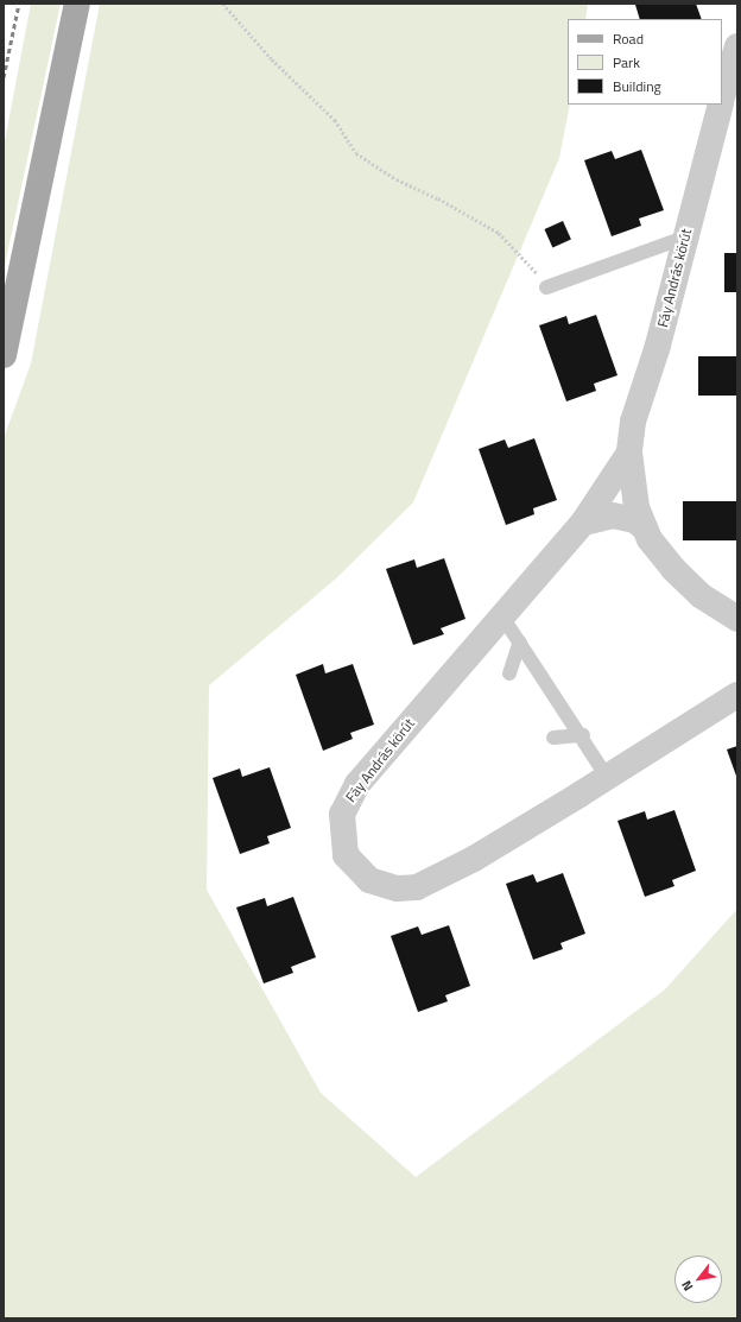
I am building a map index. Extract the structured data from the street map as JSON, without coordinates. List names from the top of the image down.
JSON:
{
  "streets": {
    "street": ["Fáy András körút"]
  },
  "legend": ["Road", "Park", "Building"],
  "north": "bottom left"
}
